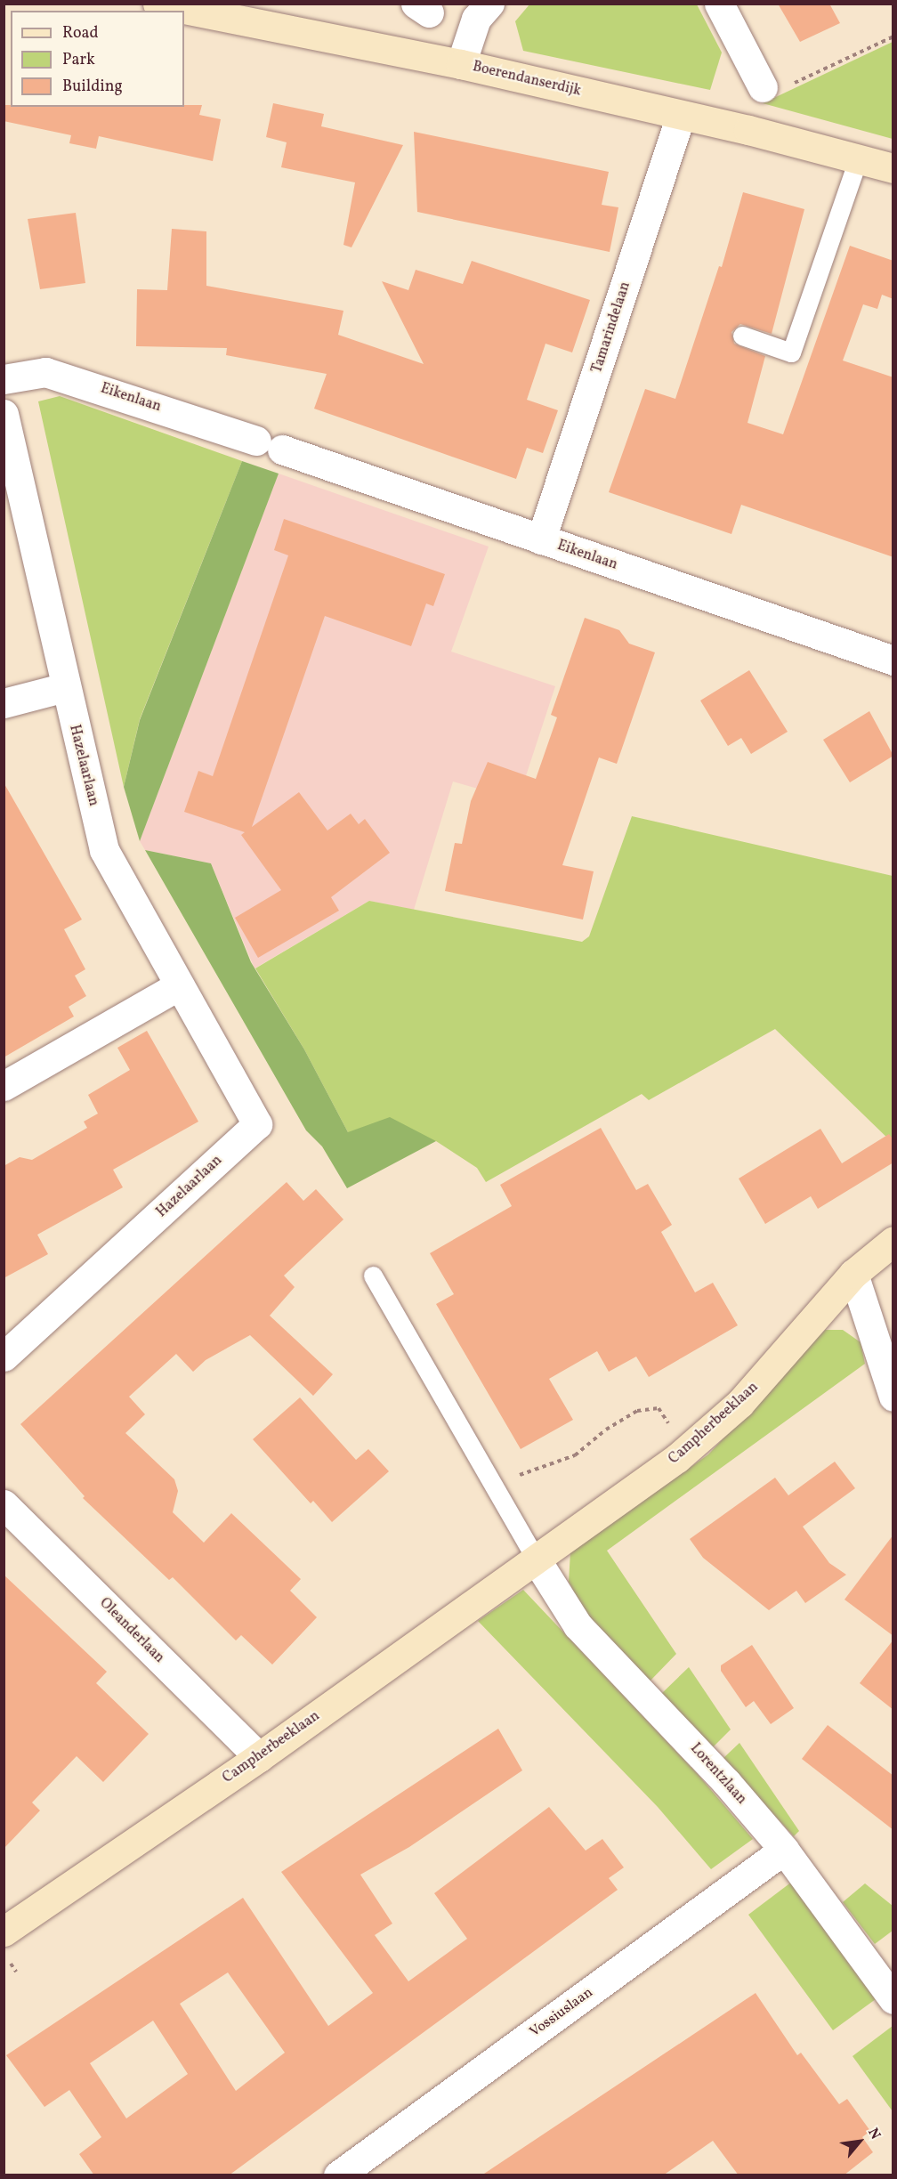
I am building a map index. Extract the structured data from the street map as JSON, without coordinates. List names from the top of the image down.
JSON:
{
  "streets": {
    "street": [
      "Boerendanserdijk",
      "Tamarindelaan",
      "Eikenlaan",
      "Hazelaarlaan",
      "Campherbeeklaan",
      "Oleanderlaan",
      "Lorentzlaan",
      "Vossiuslaan"
    ]
  },
  "crossings": [
    ["Boerendanserdijk", "Tamarindelaan"],
    ["Tamarindelaan", "Eikenlaan"],
    ["Campherbeeklaan", "Oleanderlaan"],
    ["Campherbeeklaan", "Lorentzlaan"],
    ["Lorentzlaan", "Vossiuslaan"]
  ],
  "legend": ["Road", "Park", "Building"],
  "north": "top right"
}
